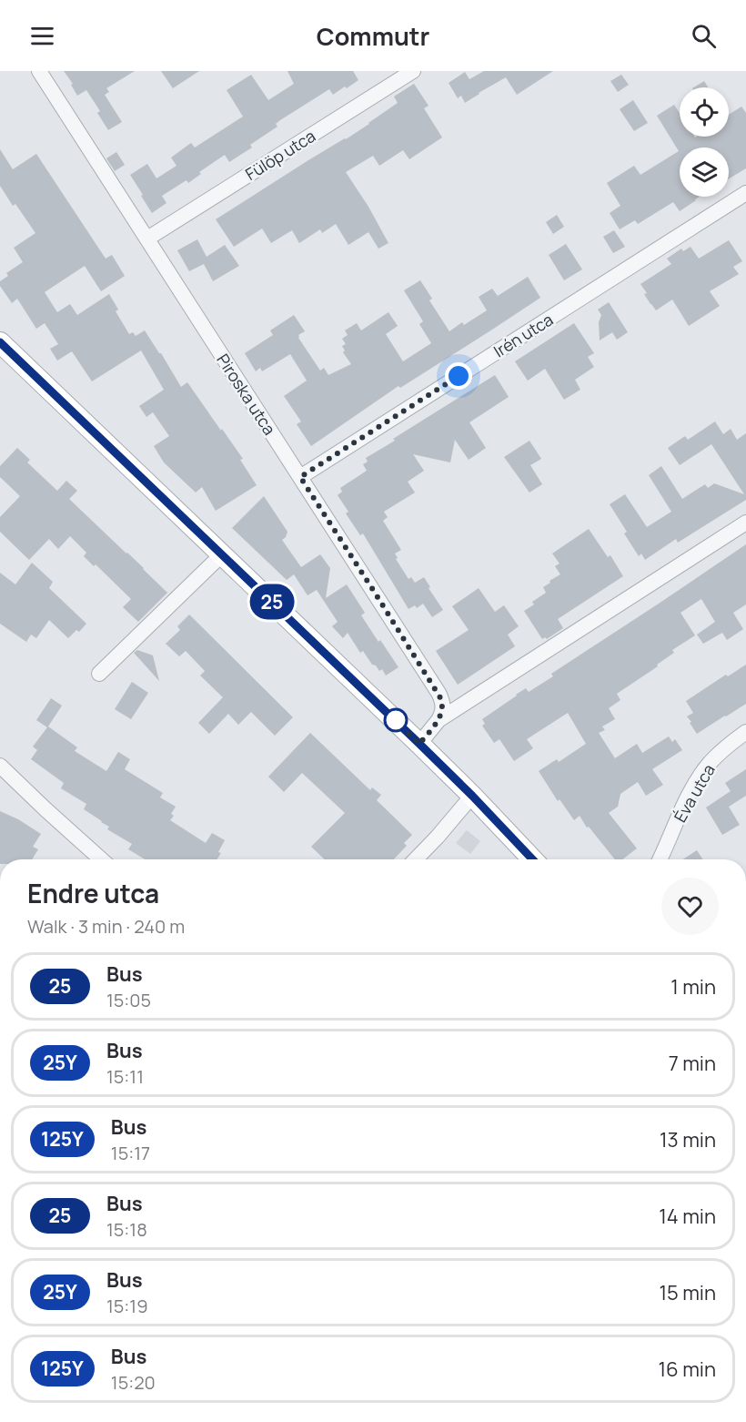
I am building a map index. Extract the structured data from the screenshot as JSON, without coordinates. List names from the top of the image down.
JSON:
{
  "streets": {
    "street": [
      "Fülöp utca",
      "Irén utca",
      "Piroska utca",
      "Éva utca"
    ]
  },
  "crossings": [
    ["Fülöp utca", "Piroska utca"],
    ["Irén utca", "Piroska utca"]
  ],
  "lines": ["bus line 25"],
  "page": {
    "header": "Commutr",
    "on_map": "25",
    "heading": ["Endre utca", "Walk · 3 min · 240 m"],
    "list": [
      {
        "mark": "25",
        "name": "Bus",
        "note": "15:05",
        "value": "1 min"
      },
      {
        "mark": "25Y",
        "name": "Bus",
        "note": "15:11",
        "value": "7 min"
      },
      {
        "mark": "125Y",
        "name": "Bus",
        "note": "15:17",
        "value": "13 min"
      },
      {
        "mark": "25",
        "name": "Bus",
        "note": "15:18",
        "value": "14 min"
      },
      {
        "mark": "25Y",
        "name": "Bus",
        "note": "15:19",
        "value": "15 min"
      },
      {
        "mark": "125Y",
        "name": "Bus",
        "note": "15:20",
        "value": "16 min"
      }
    ]
  }
}
